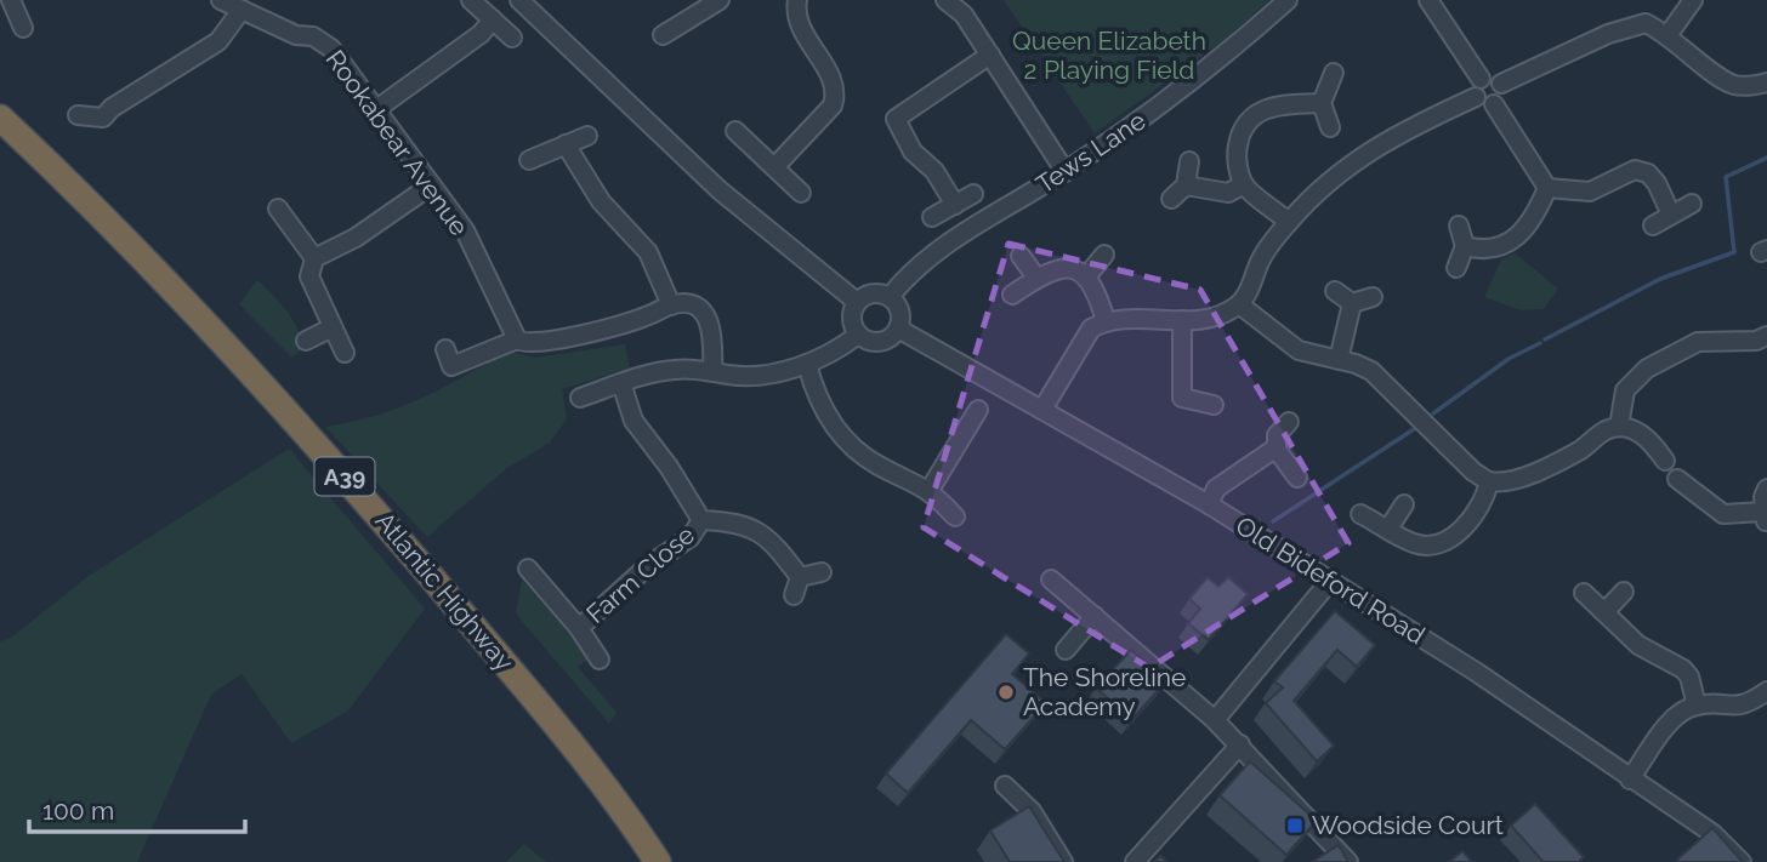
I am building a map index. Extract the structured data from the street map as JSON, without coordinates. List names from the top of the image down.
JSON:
{
  "streets": {
    "highway": ["A39", "Atlantic Highway"],
    "street": [
      "Rookabear Avenue",
      "Tews Lane",
      "Farm Close",
      "Old Bideford Road"
    ]
  },
  "crossings": [
    ["Tews Lane", "Old Bideford Road"]
  ],
  "parks": ["Queen Elizabeth 2 Playing Field"],
  "places": {
    "other": ["The Shoreline Academy"],
    "transit": ["Woodside Court"]
  },
  "scale_bar": "100 m"
}
